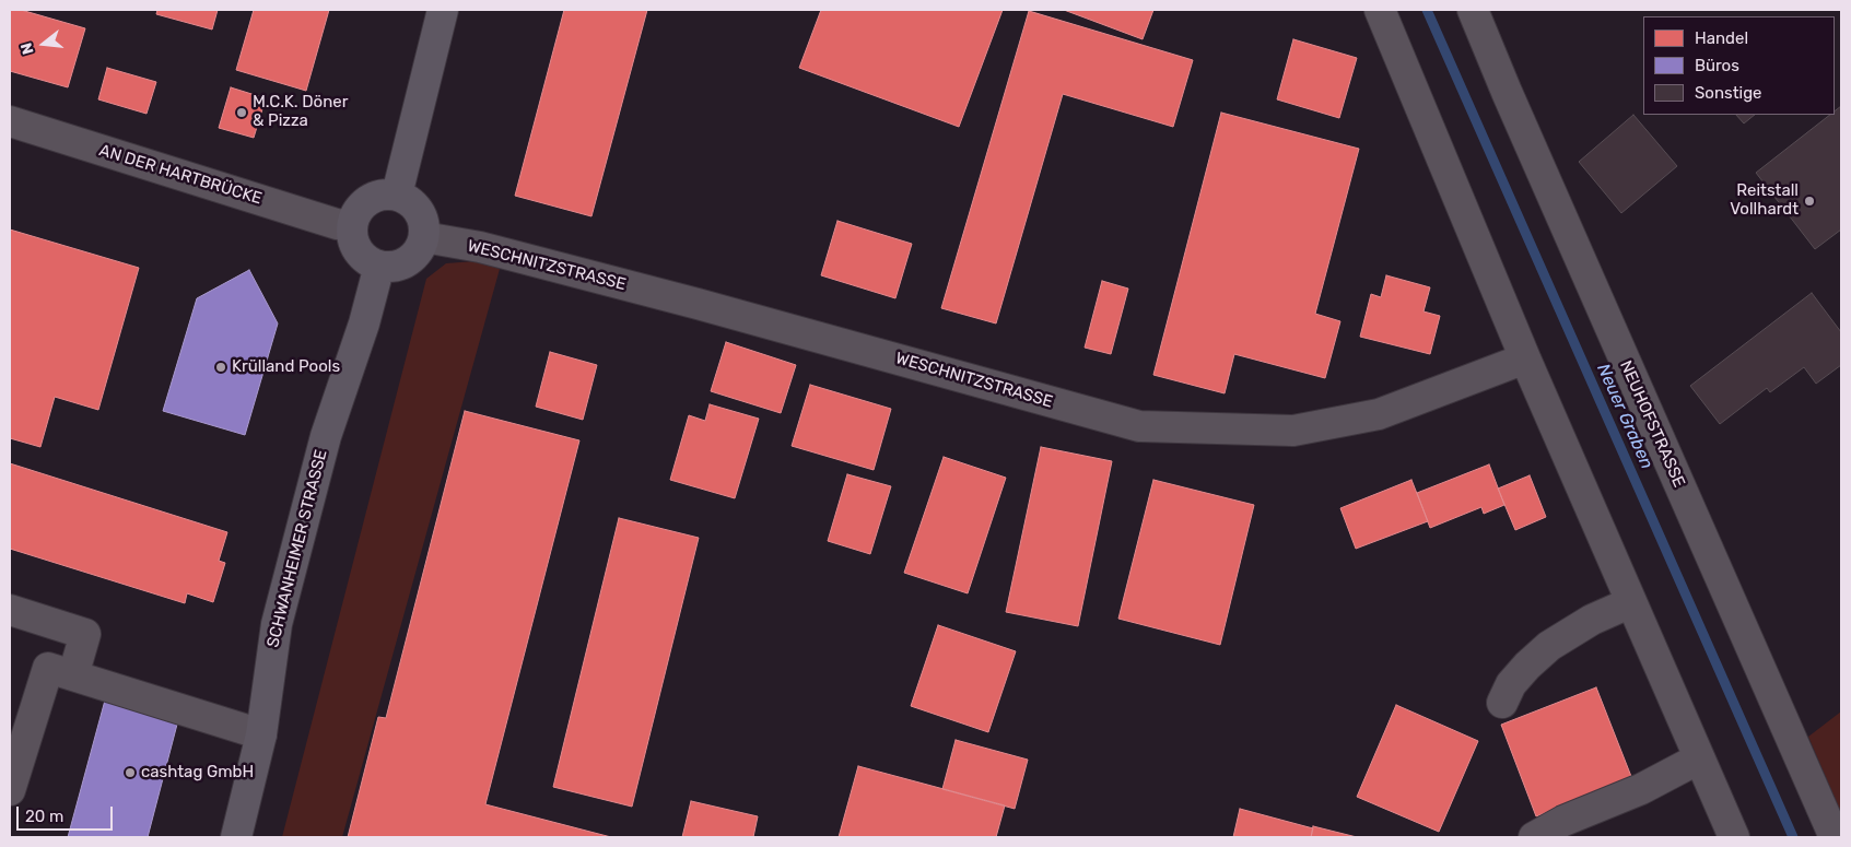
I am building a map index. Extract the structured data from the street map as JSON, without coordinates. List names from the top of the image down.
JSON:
{
  "streets": {
    "main road": ["SCHWANHEIMER STRASSE"],
    "street": ["AN DER HARTBRÜCKE", "WESCHNITZSTRASSE", "NEUHOFSTRASSE"]
  },
  "crossings": [
    ["AN DER HARTBRÜCKE", "WESCHNITZSTRASSE"],
    ["AN DER HARTBRÜCKE", "SCHWANHEIMER STRASSE"],
    ["WESCHNITZSTRASSE", "SCHWANHEIMER STRASSE"]
  ],
  "water": ["Neuer Graben"],
  "places": [
    "M.C.K. Döner & Pizza",
    "Reitstall Vollhardt",
    "Krülland Pools",
    "cashtag GmbH"
  ],
  "legend": ["Handel", "Büros", "Sonstige"],
  "scale_bar": "20 m",
  "north": "left"
}
